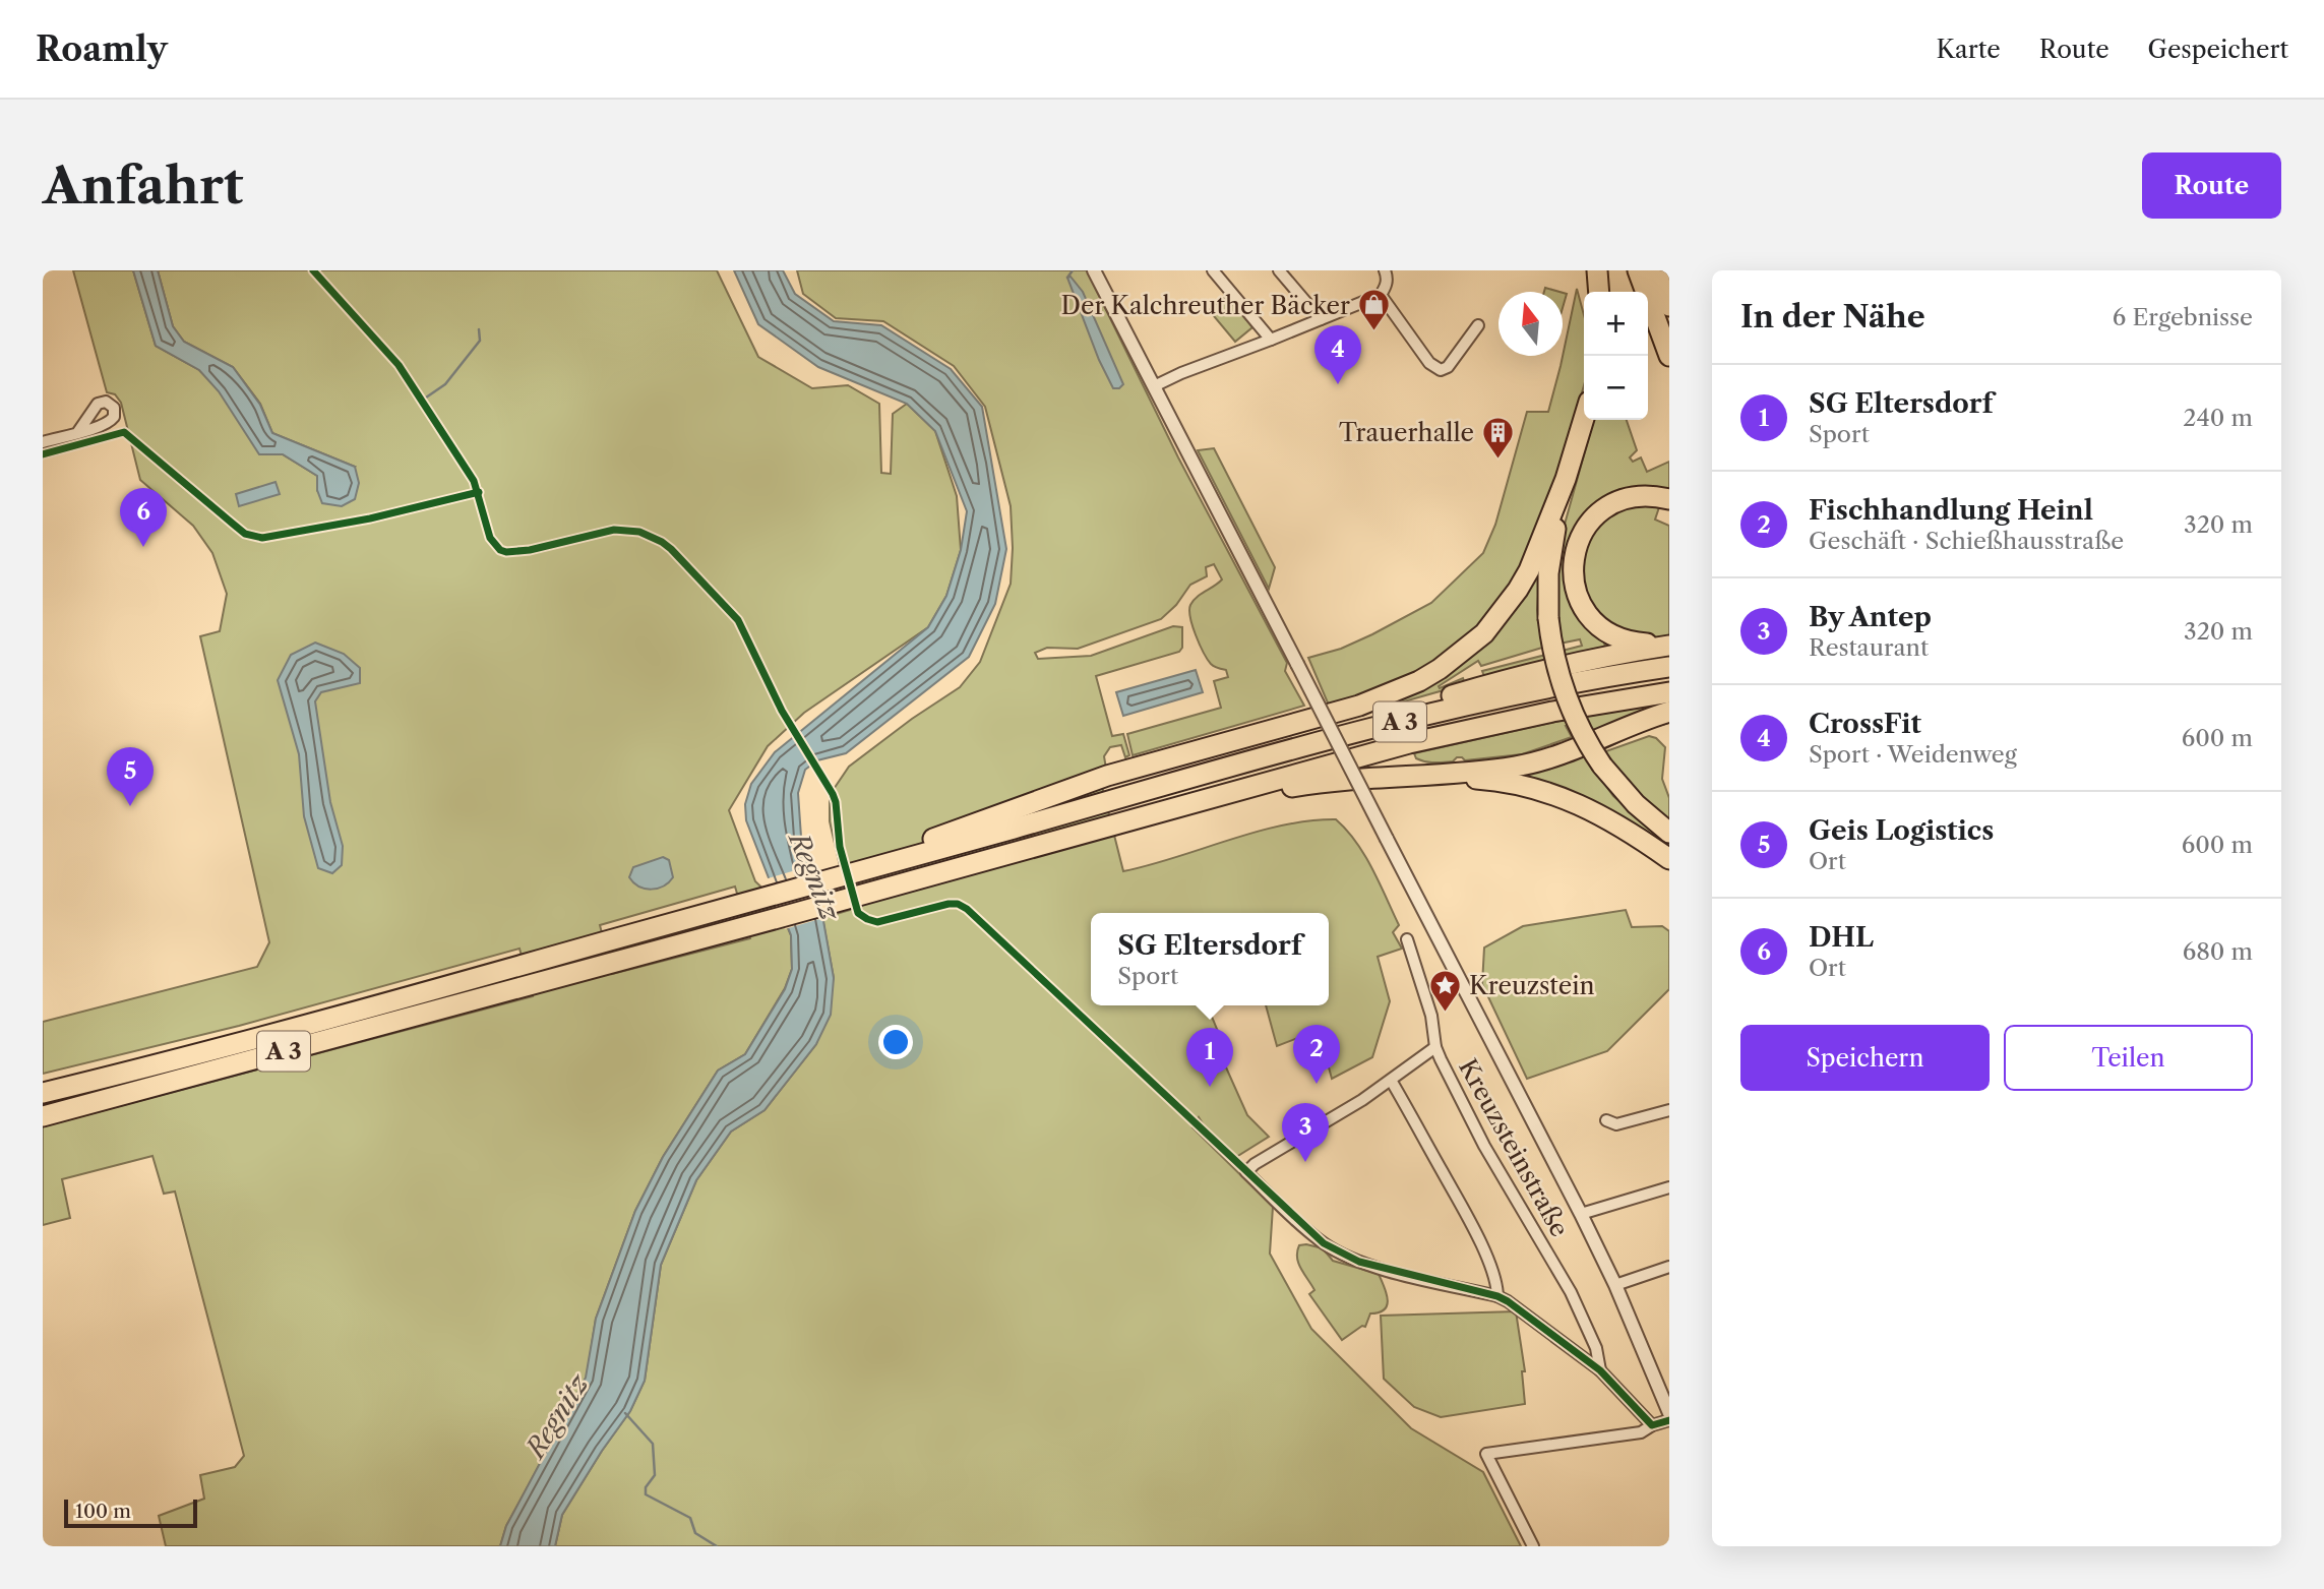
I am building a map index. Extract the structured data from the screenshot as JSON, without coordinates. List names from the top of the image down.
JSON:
{
  "streets": {
    "highway": ["A 3"],
    "street": ["Kreuzsteinstraße"]
  },
  "water": ["Regnitz"],
  "places": {
    "shop": ["Der Kalchreuther Bäcker"],
    "building": ["Trauerhalle"],
    "place": ["Kreuzstein"]
  },
  "scale_bar": "100 m",
  "north": "top",
  "page": {
    "header": "Roamly",
    "nav": ["Karte", "Route", "Gespeichert"],
    "buttons": [
      "Route",
      ["Speichern", "Teilen"]
    ],
    "title": "Anfahrt",
    "heading": ["In der Nähe", "6 Ergebnisse"],
    "map_buttons": ["+", "−"],
    "pins": [
      "4",
      "6",
      "5",
      "2",
      "1",
      "3"
    ],
    "list": [
      {
        "mark": "1",
        "name": "SG Eltersdorf",
        "note": "Sport",
        "value": "240 m"
      },
      {
        "mark": "2",
        "name": "Fischhandlung Heinl",
        "note": "Geschäft · Schießhausstraße",
        "value": "320 m"
      },
      {
        "mark": "3",
        "name": "By Antep",
        "note": "Restaurant",
        "value": "320 m"
      },
      {
        "mark": "4",
        "name": "CrossFit",
        "note": "Sport · Weidenweg",
        "value": "600 m"
      },
      {
        "mark": "5",
        "name": "Geis Logistics",
        "note": "Ort",
        "value": "600 m"
      },
      {
        "mark": "6",
        "name": "DHL",
        "note": "Ort",
        "value": "680 m"
      }
    ],
    "popup": ["SG Eltersdorf", "Sport"],
    "scale": "100 m"
  }
}
